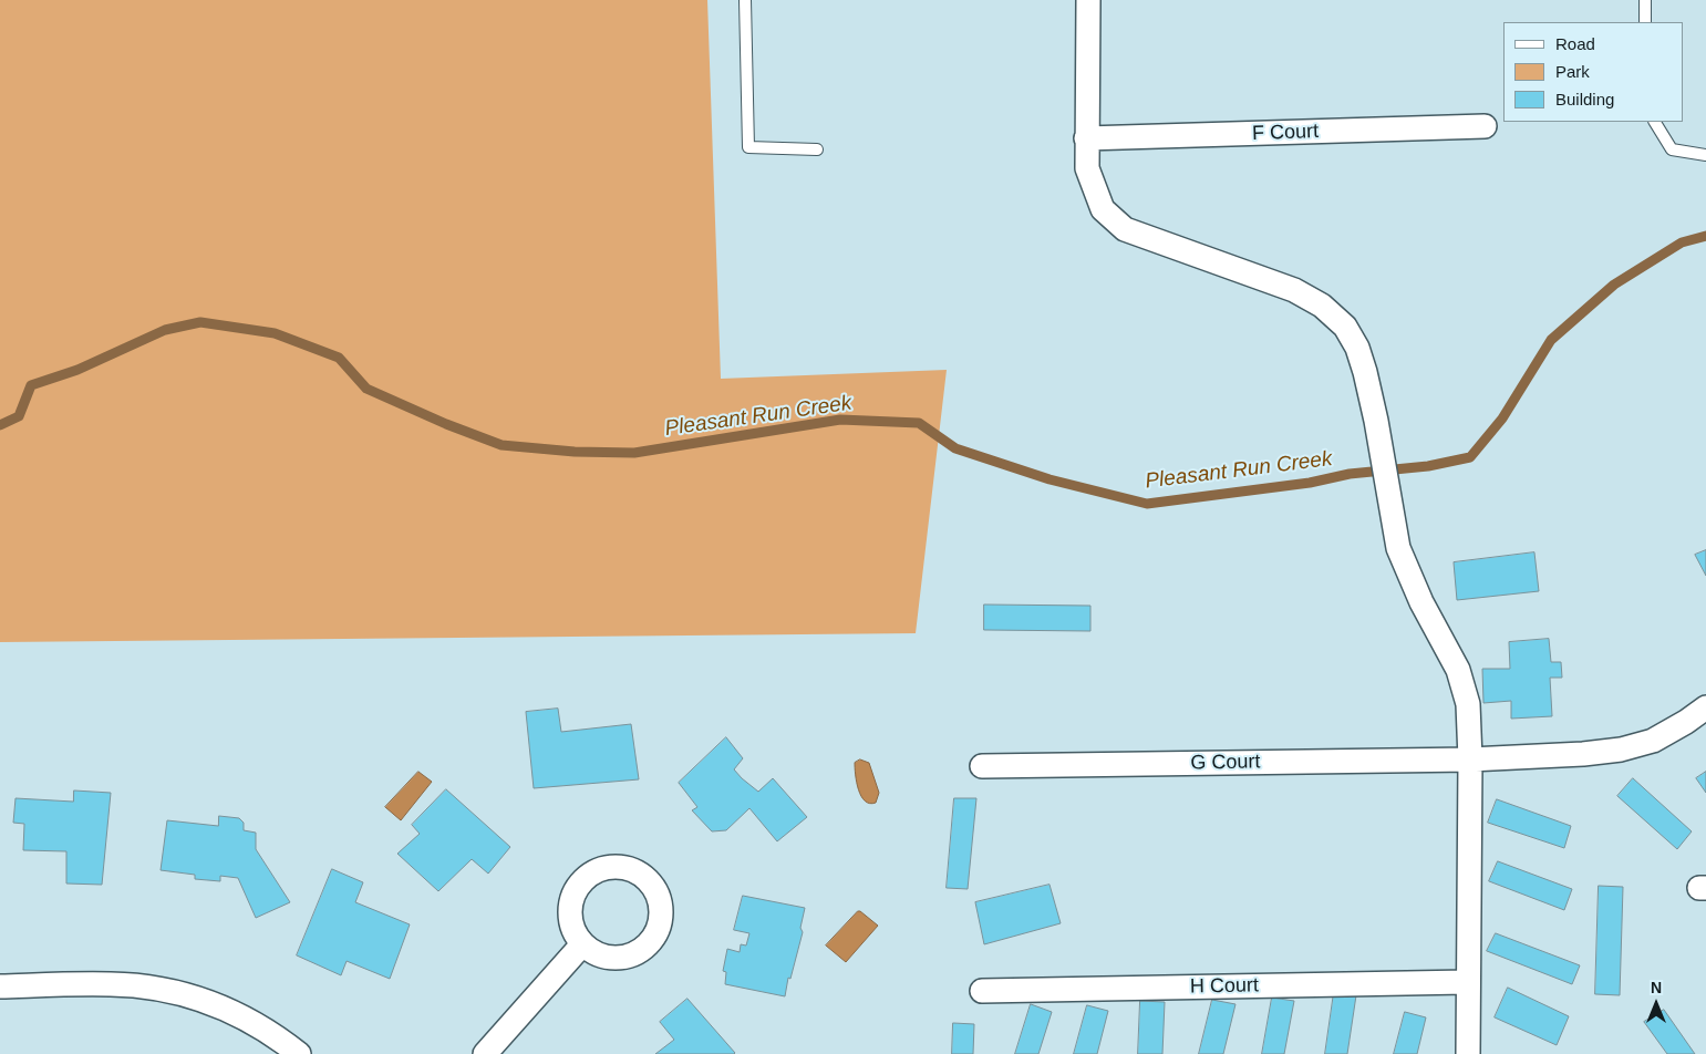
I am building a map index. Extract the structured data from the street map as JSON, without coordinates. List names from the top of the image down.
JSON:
{
  "streets": {
    "street": ["F Court", "G Court", "H Court"]
  },
  "water": ["Pleasant Run Creek"],
  "legend": ["Road", "Park", "Building"],
  "north": "top"
}
